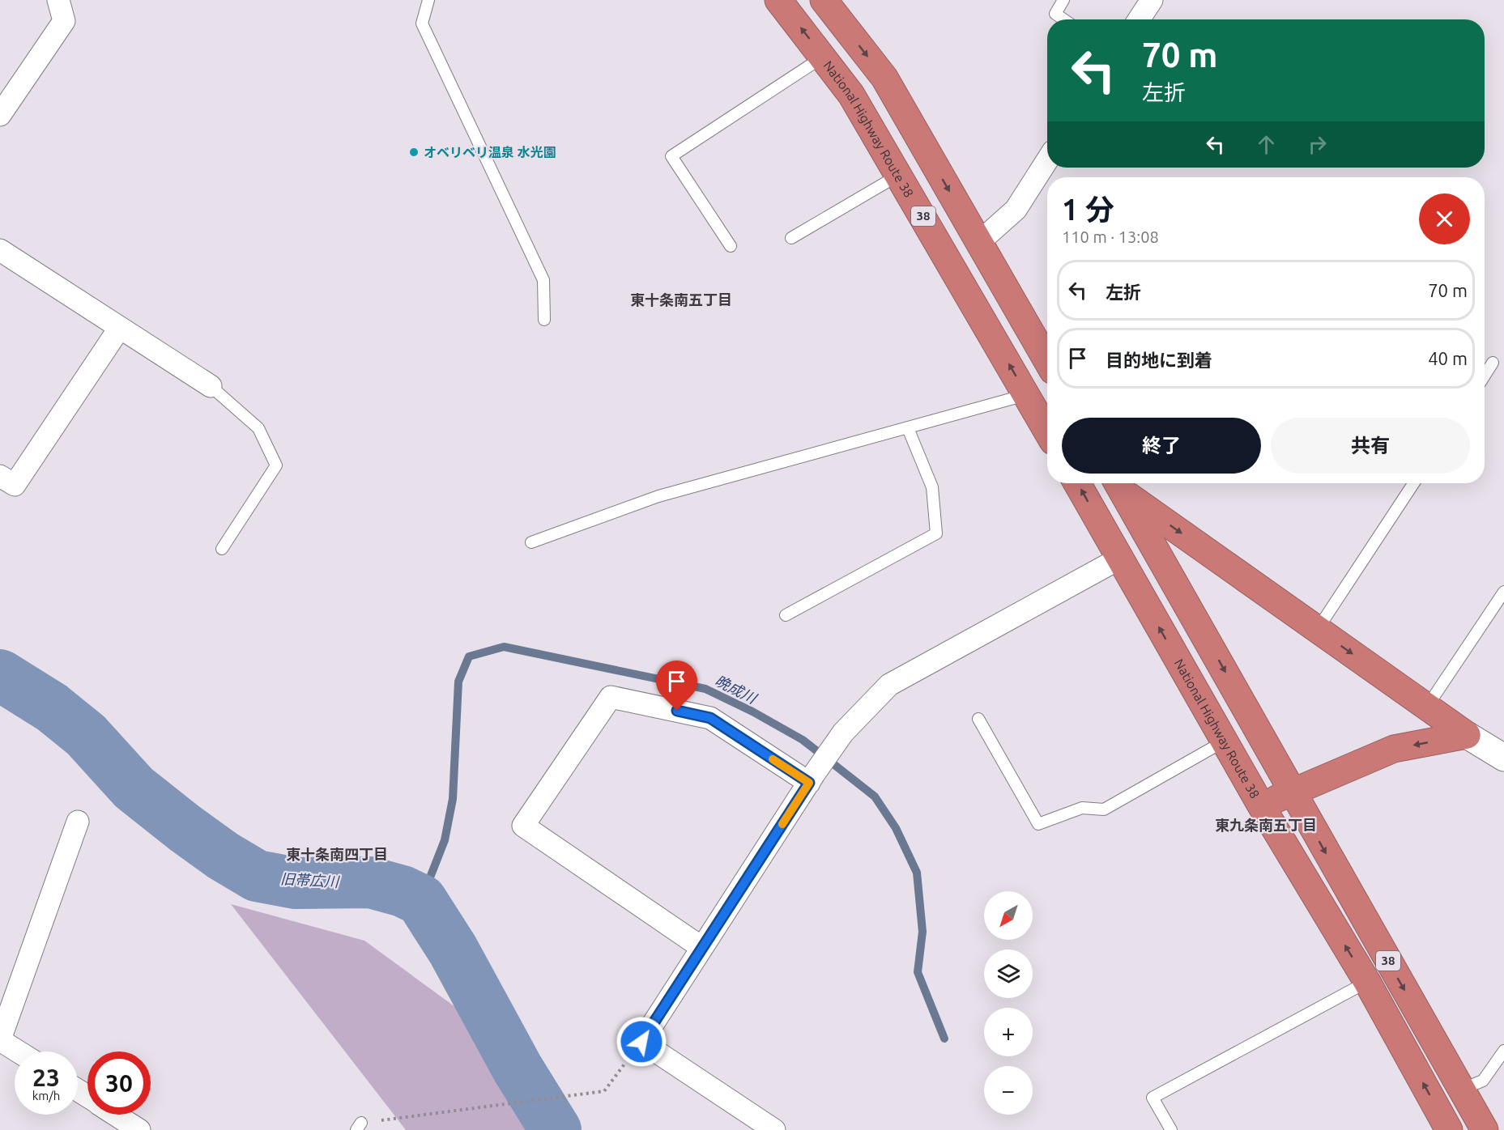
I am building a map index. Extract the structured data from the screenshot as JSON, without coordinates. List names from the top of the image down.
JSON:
{
  "streets": {
    "highway": ["National Highway Route 38", "38"]
  },
  "districts": ["東十条南五丁目", "東九条南五丁目", "東十条南四丁目"],
  "water": ["晩成川", "旧帯広川"],
  "places": ["オベリベリ温泉 水光園"],
  "north": "bottom left",
  "page": {
    "turn": ["70 m", "左折"],
    "heading": ["1 分", "110 m · 13:08"],
    "list": [
      {
        "name": "左折",
        "value": "70 m"
      },
      {
        "name": "目的地に到着",
        "value": "40 m"
      }
    ],
    "buttons": ["終了", "共有"],
    "map_buttons": ["+", "−"],
    "speed": "23 km/h",
    "limit": "30"
  }
}
